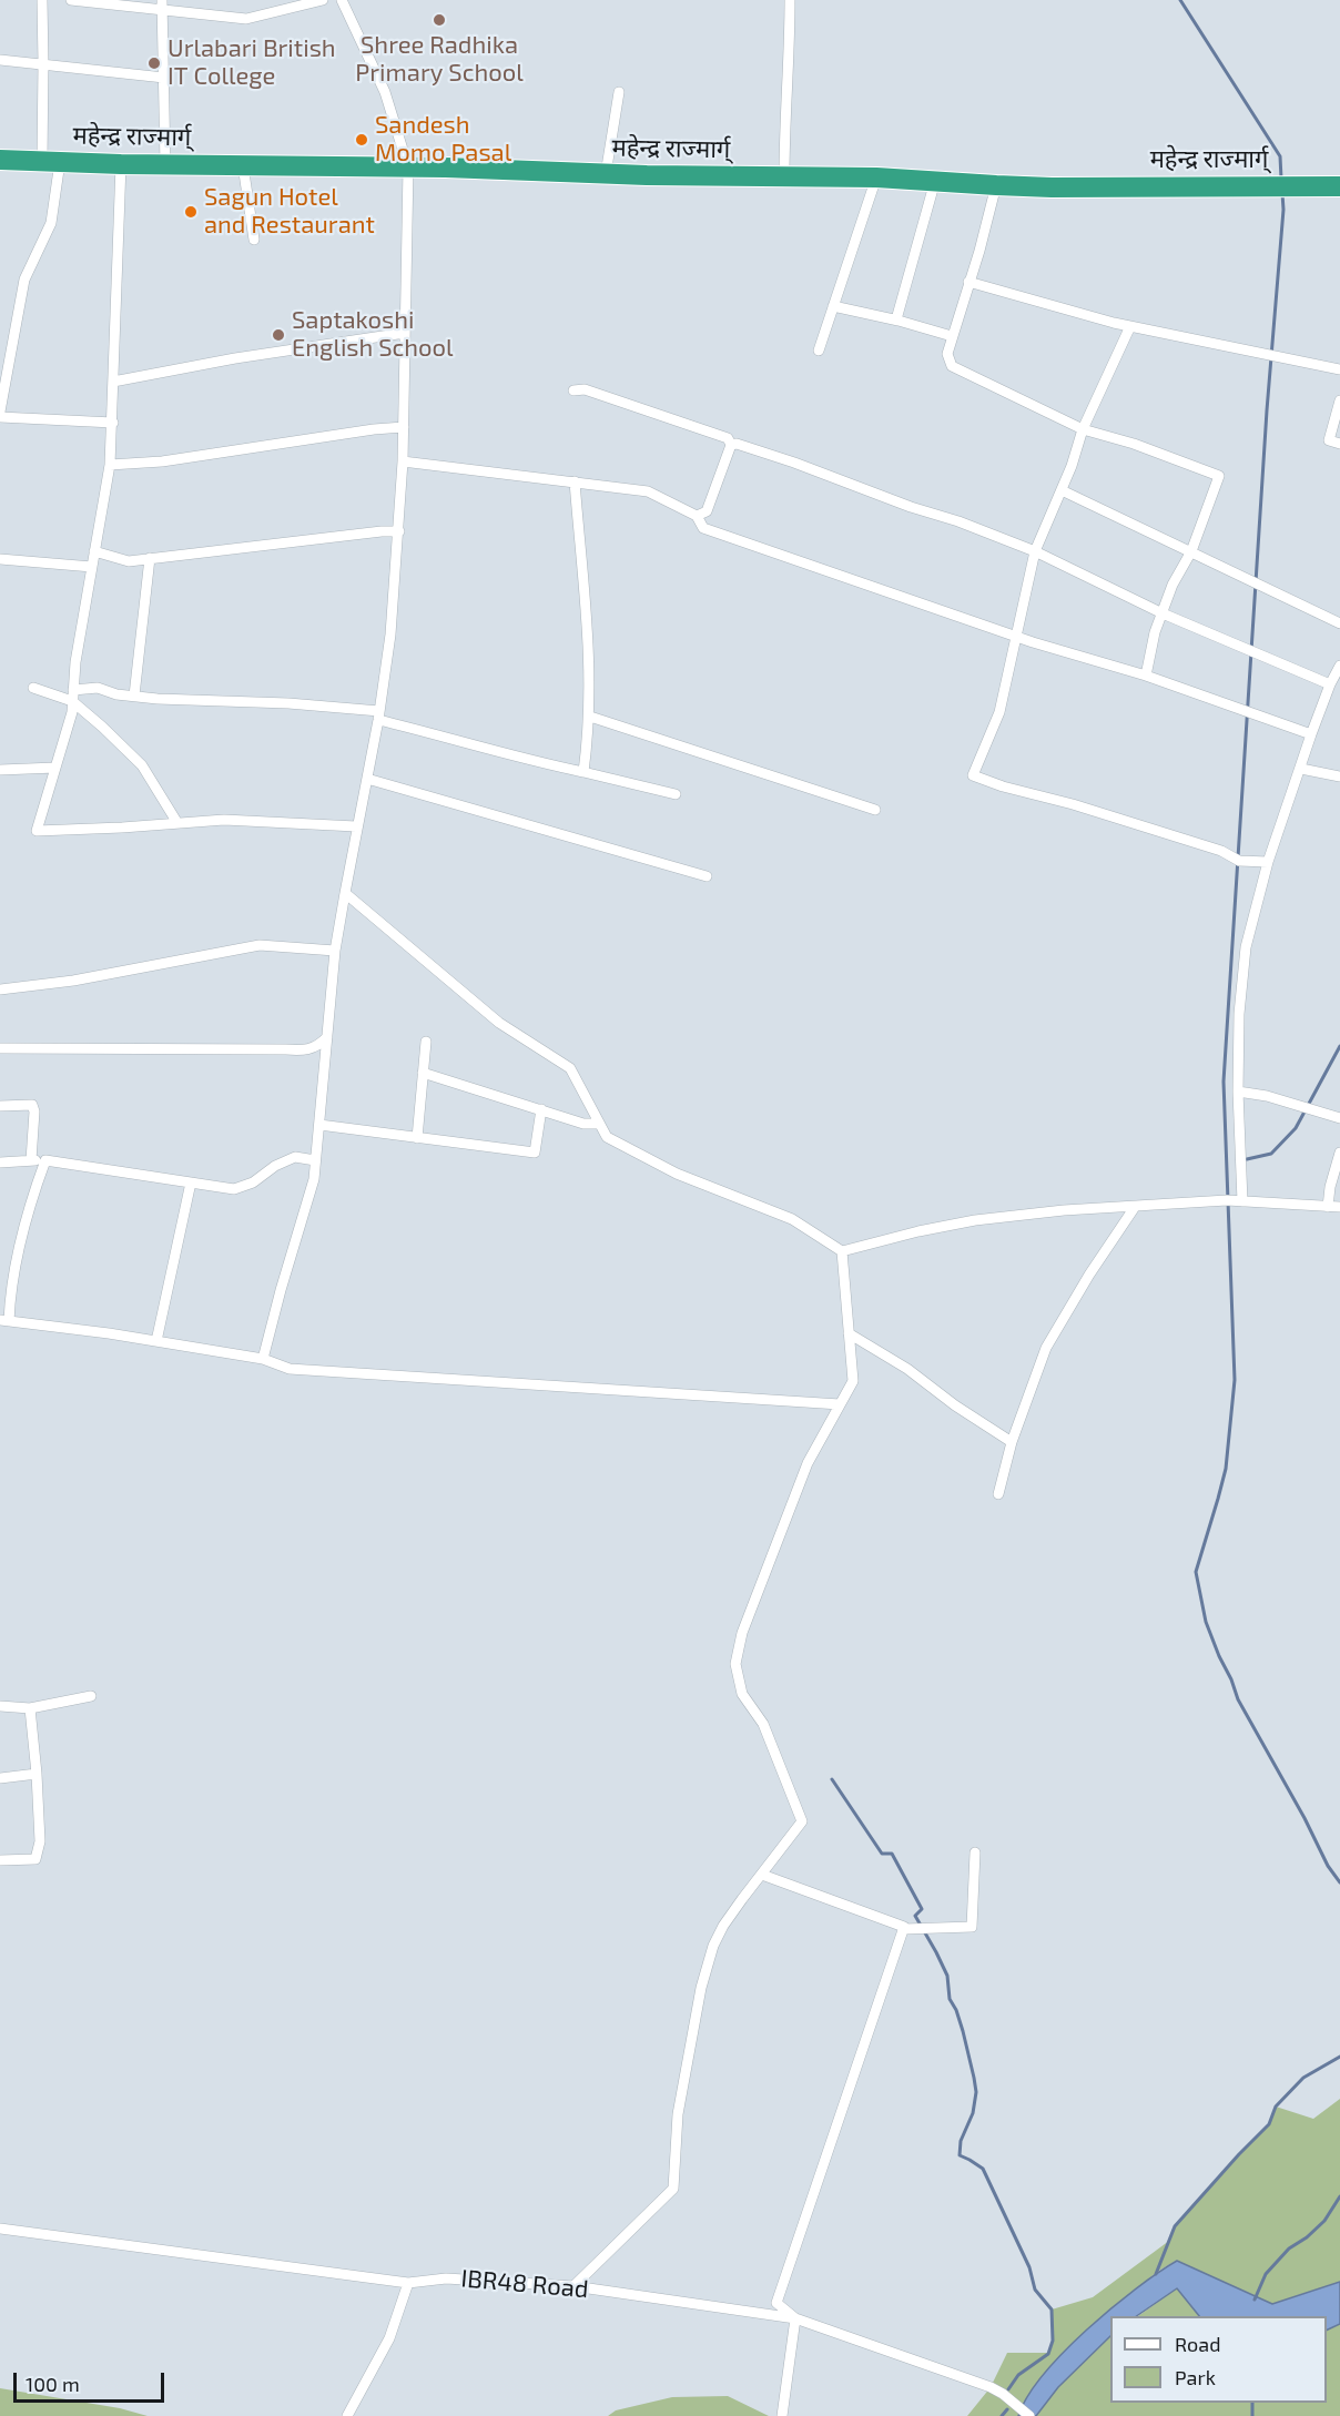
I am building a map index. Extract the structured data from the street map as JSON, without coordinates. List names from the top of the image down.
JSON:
{
  "streets": {
    "highway": ["महेन्द्र राज्मार्ग्"],
    "street": ["IBR48 Road"]
  },
  "places": [
    "Shree Radhika Primary School",
    "Urlabari British IT College",
    "Sandesh Momo Pasal",
    "Sagun Hotel and Restaurant",
    "Saptakoshi English School"
  ],
  "legend": ["Road", "Park"],
  "scale_bar": "100 m"
}
